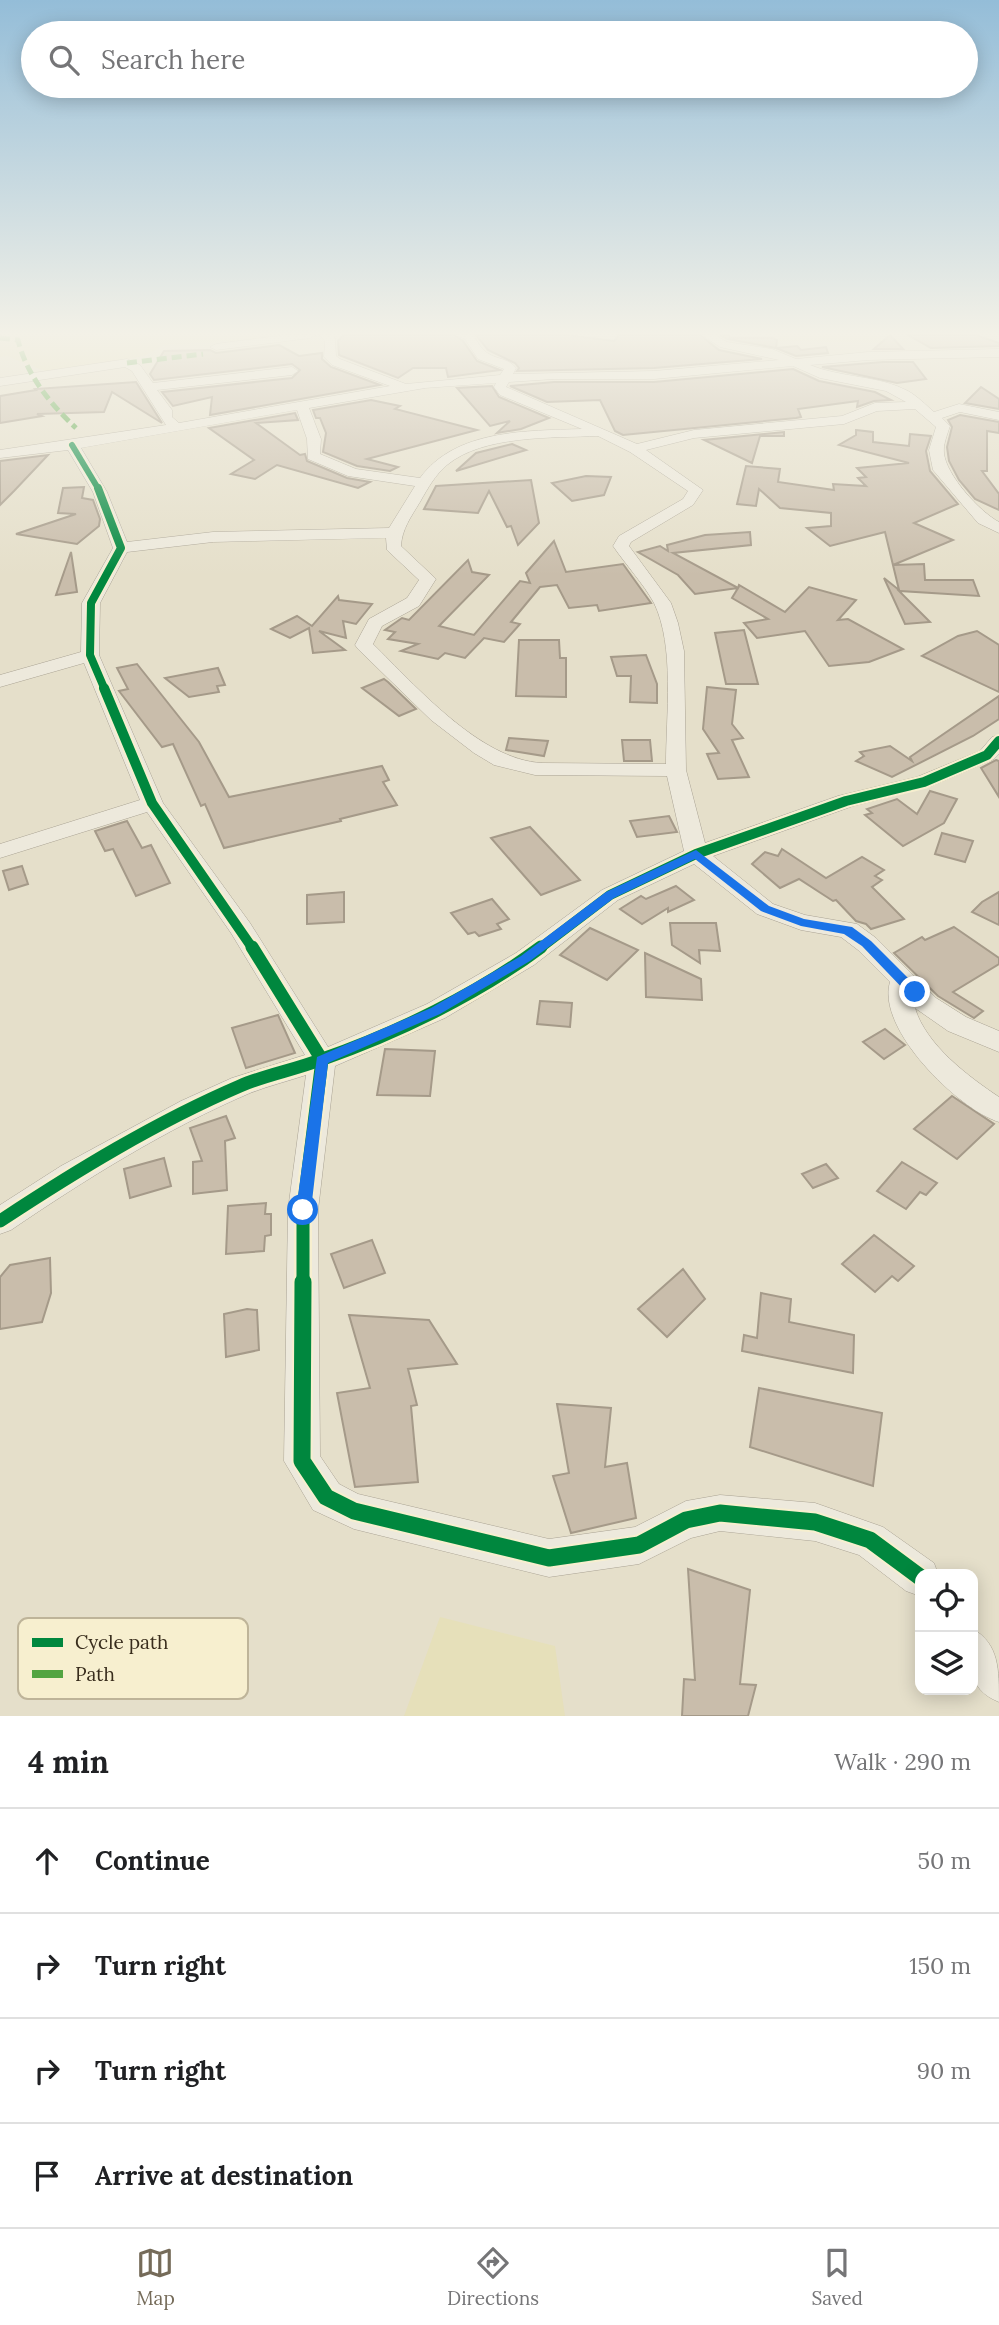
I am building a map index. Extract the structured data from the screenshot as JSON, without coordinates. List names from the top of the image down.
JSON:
{
  "legend": ["Cycle path", "Path"],
  "page": {
    "search": "Search here",
    "heading": ["4 min", "Walk · 290 m"],
    "list": [
      ["Continue", "50 m"],
      ["Turn right", "150 m"],
      ["Turn right", "90 m"],
      "Arrive at destination"
    ],
    "nav": ["Map", "Directions", "Saved"]
  }
}
